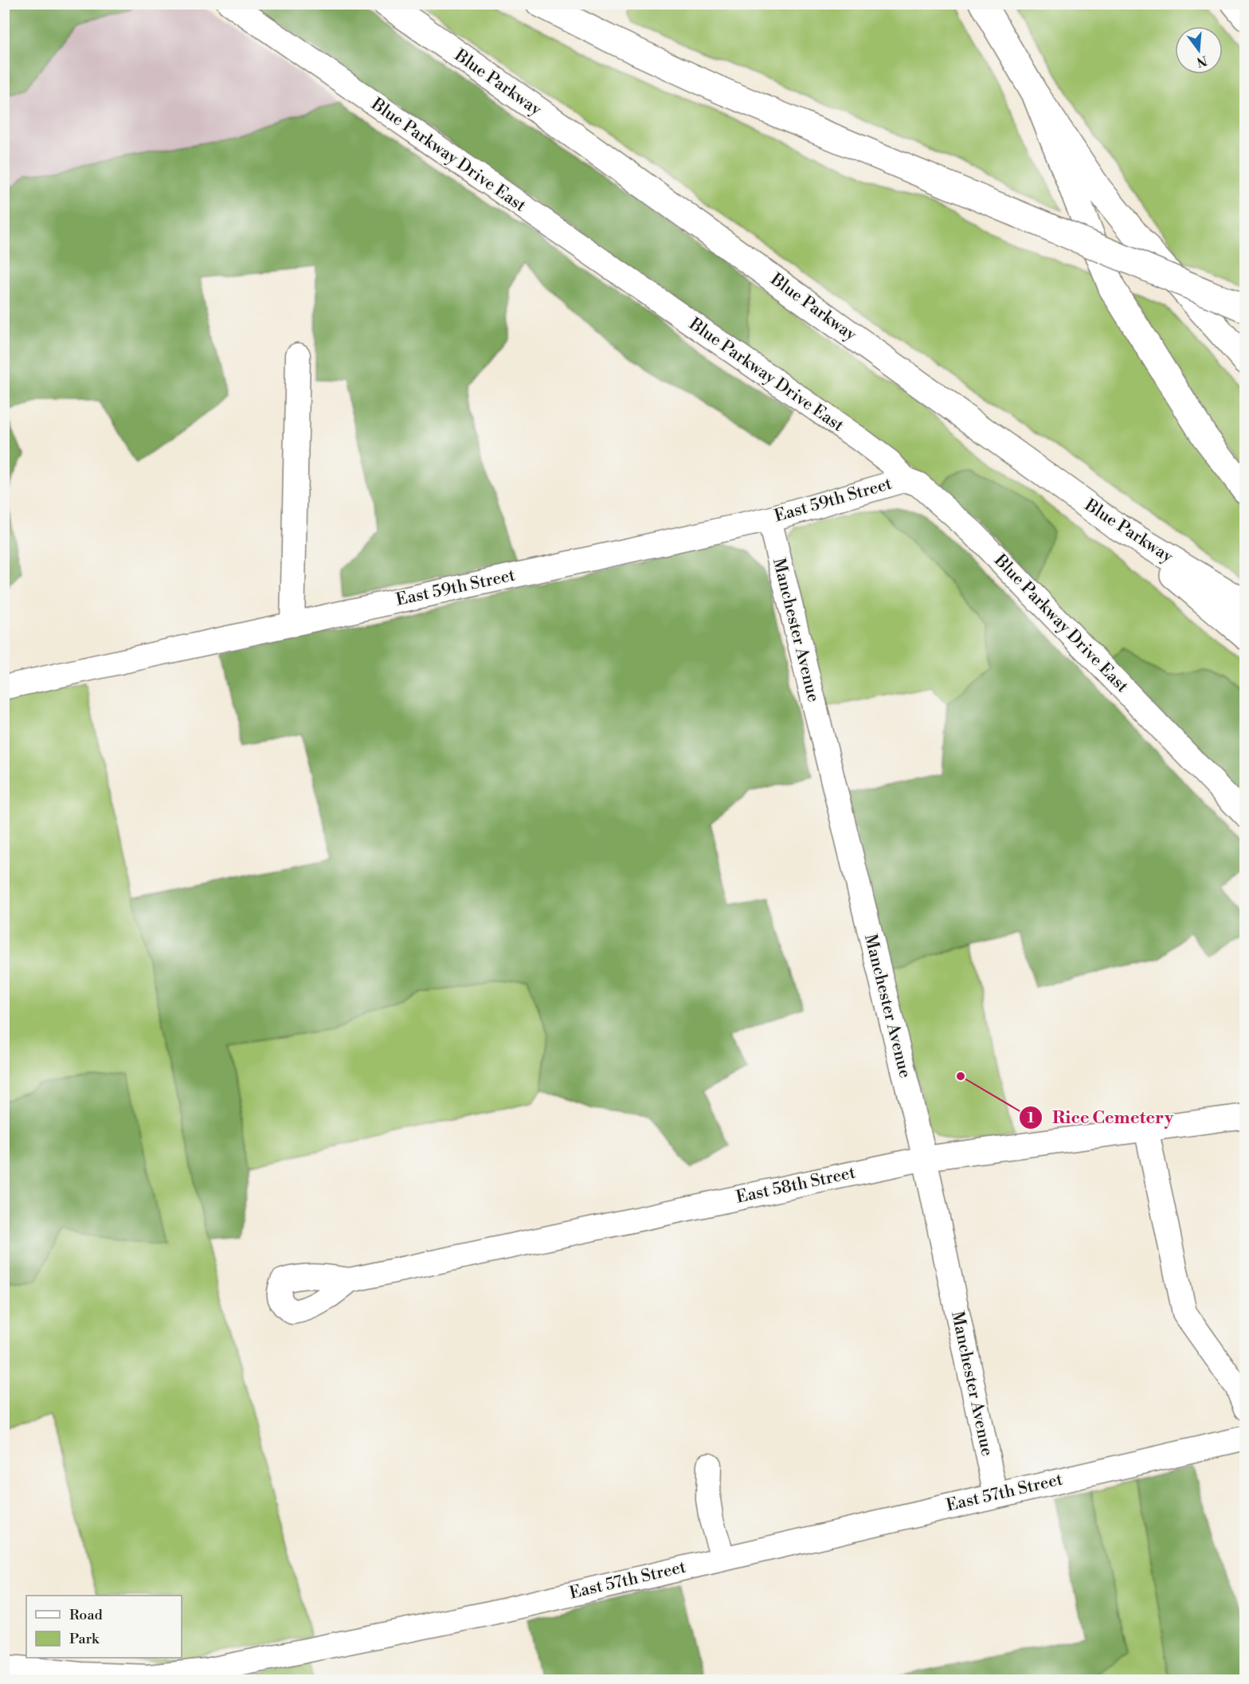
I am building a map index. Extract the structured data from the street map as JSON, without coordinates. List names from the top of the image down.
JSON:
{
  "streets": {
    "highway": ["Blue Parkway"],
    "street": [
      "Blue Parkway Drive East",
      "East 59th Street",
      "Manchester Avenue",
      "East 58th Street",
      "East 57th Street"
    ]
  },
  "crossings": [
    ["Blue Parkway Drive East", "East 59th Street"],
    ["East 59th Street", "Manchester Avenue"],
    ["Manchester Avenue", "East 58th Street"],
    ["Manchester Avenue", "East 57th Street"]
  ],
  "places": ["Rice Cemetery"],
  "legend": ["Road", "Park"],
  "north": "bottom"
}
